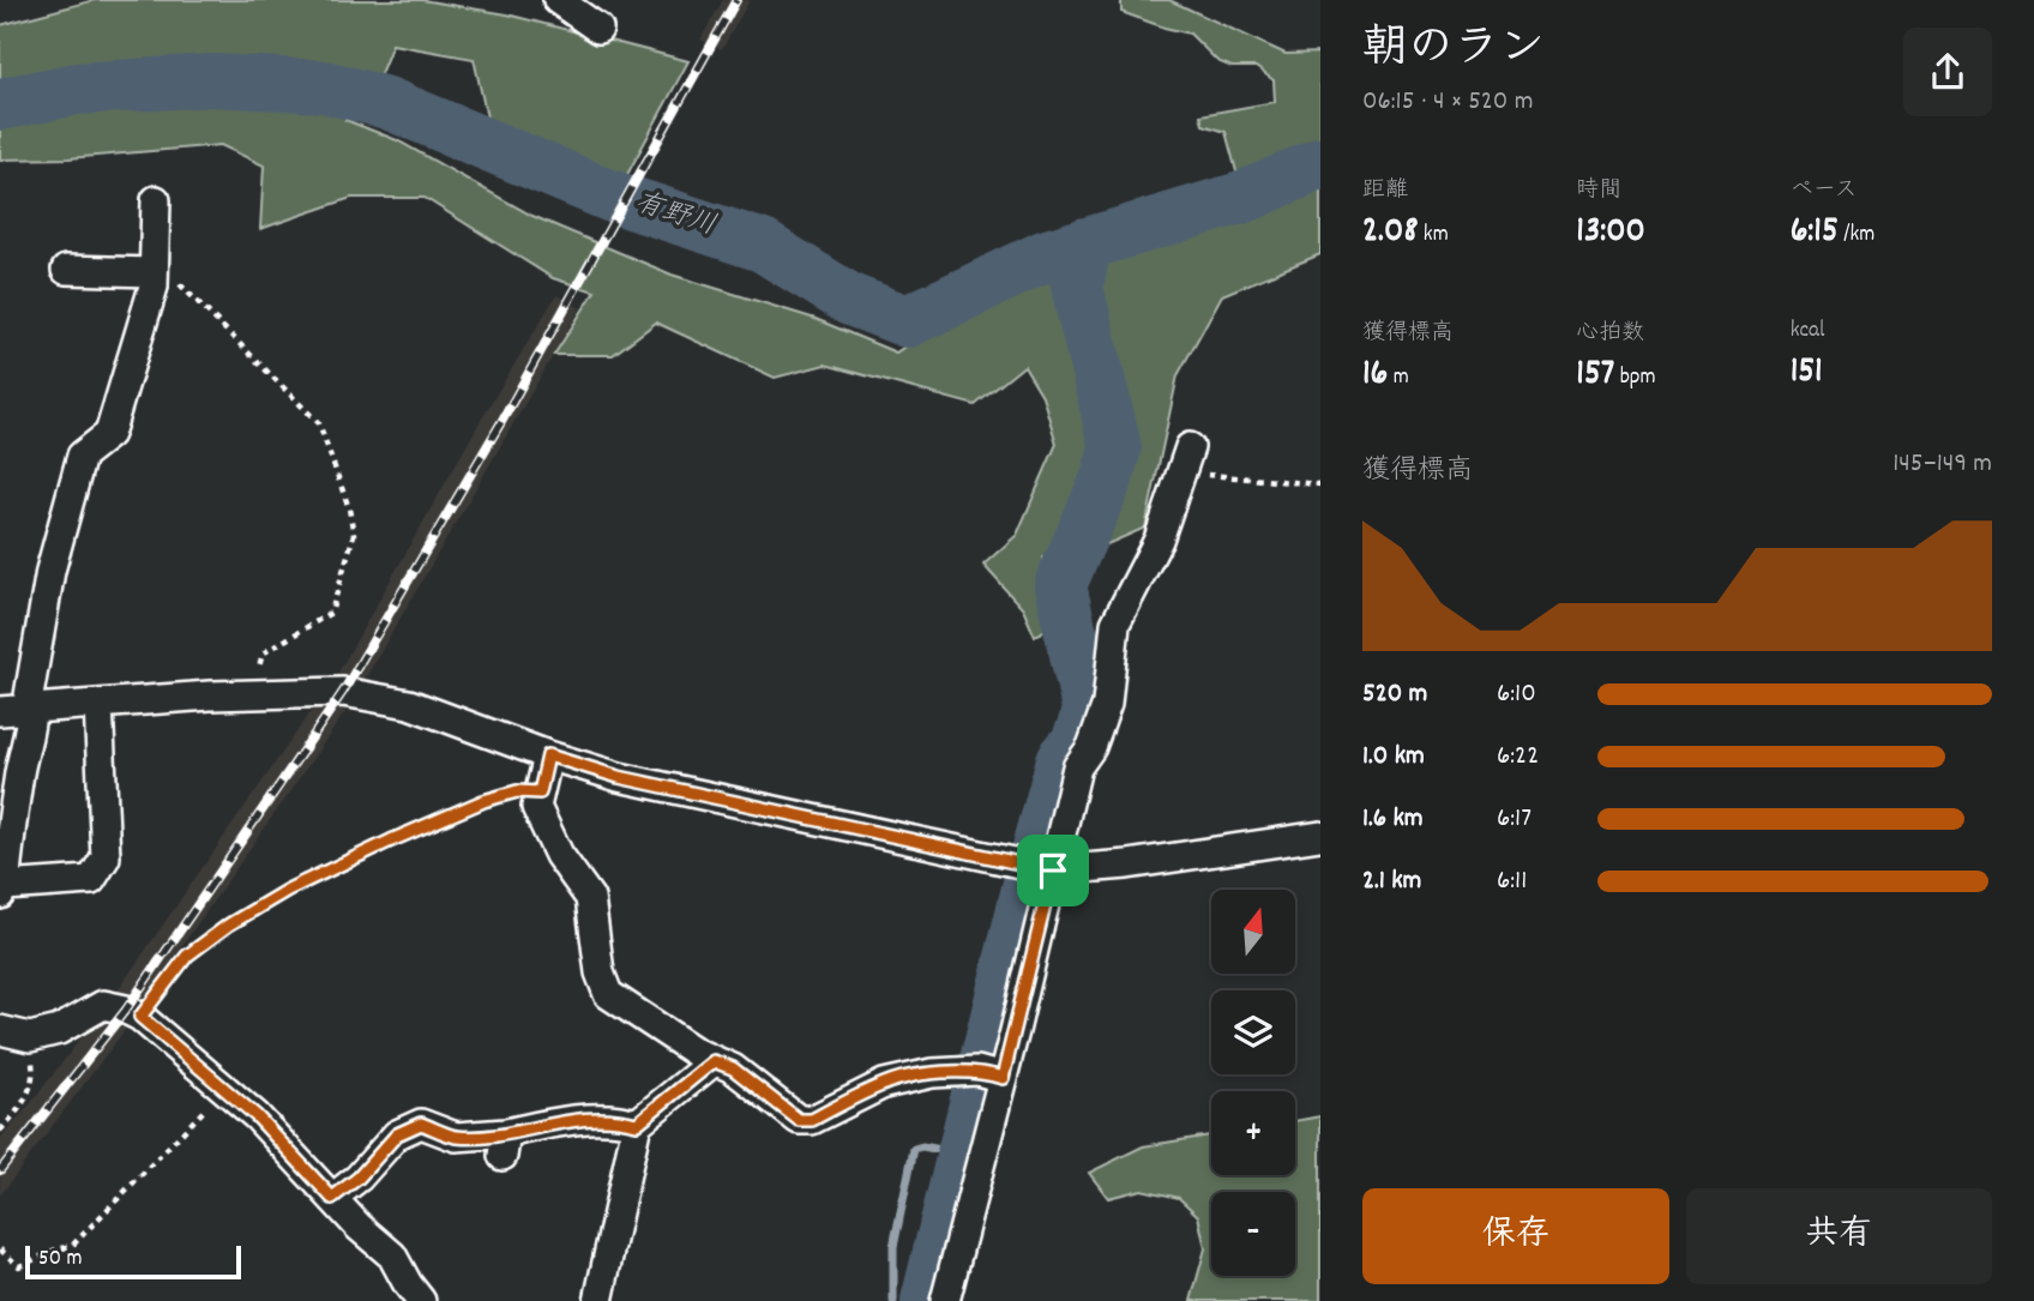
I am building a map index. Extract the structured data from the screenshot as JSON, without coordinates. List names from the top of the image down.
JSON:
{
  "water": ["有野川"],
  "scale_bar": "50 m",
  "north": "top",
  "page": {
    "heading": ["朝のラン", "06:15 · 4 × 520 m"],
    "stats": [
      ["距離", "2.08 km"],
      ["時間", "13:00"],
      ["ペース", "6:15 /km"],
      ["獲得標高", "16 m"],
      ["心拍数", "157 bpm"],
      ["kcal", "151"]
    ],
    "chart": ["獲得標高", "145–149 m"],
    "list": [
      {
        "name": "520 m",
        "note": "6:10"
      },
      {
        "name": "1.0 km",
        "note": "6:22"
      },
      {
        "name": "1.6 km",
        "note": "6:17"
      },
      {
        "name": "2.1 km",
        "note": "6:11"
      }
    ],
    "map_buttons": ["+", "−"],
    "buttons": ["保存", "共有"],
    "scale": "50 m"
  }
}
